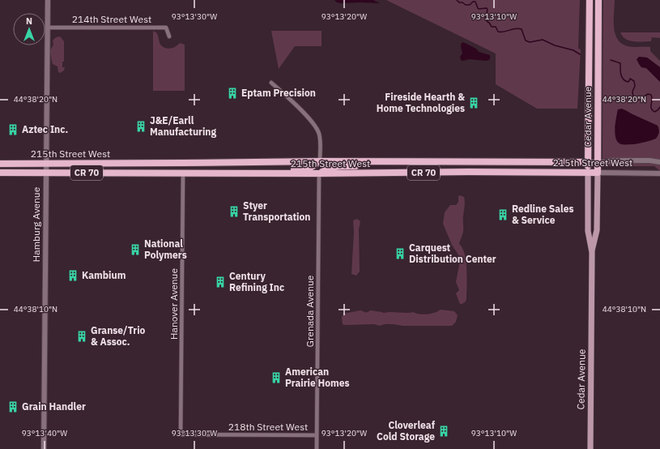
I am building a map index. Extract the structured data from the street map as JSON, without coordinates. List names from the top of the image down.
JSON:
{
  "streets": {
    "main road": ["Cedar Avenue", "215th Street West", "CR 70"],
    "street": [
      "214th Street West",
      "Hamburg Avenue",
      "Hanover Avenue",
      "Grenada Avenue",
      "218th Street West"
    ]
  },
  "crossings": [
    ["214th Street West", "Hamburg Avenue"],
    ["Cedar Avenue", "215th Street West"],
    ["215th Street West", "Hamburg Avenue"],
    ["215th Street West", "Hanover Avenue"],
    ["215th Street West", "Grenada Avenue"],
    ["Hanover Avenue", "218th Street West"],
    ["Grenada Avenue", "218th Street West"]
  ],
  "places": {
    "building": [
      "Eptam Precision",
      "Fireside Hearth & Home Technologies",
      "J&E/Earll Manufacturing",
      "Aztec Inc.",
      "Styer Transportation",
      "Redline Sales & Service",
      "National Polymers",
      "Carquest Distribution Center",
      "Kambium",
      "Century Refining Inc",
      "Granse/Trio & Assoc.",
      "American Prairie Homes",
      "Grain Handler",
      "Cloverleaf Cold Storage"
    ]
  },
  "north": "top",
  "coordinates": [
    "93°13'30\"W",
    "93°13'20\"W",
    "93°13'10\"W",
    "44°38'20\"N",
    "44°38'10\"N",
    "93°13'40\"W"
  ]
}
